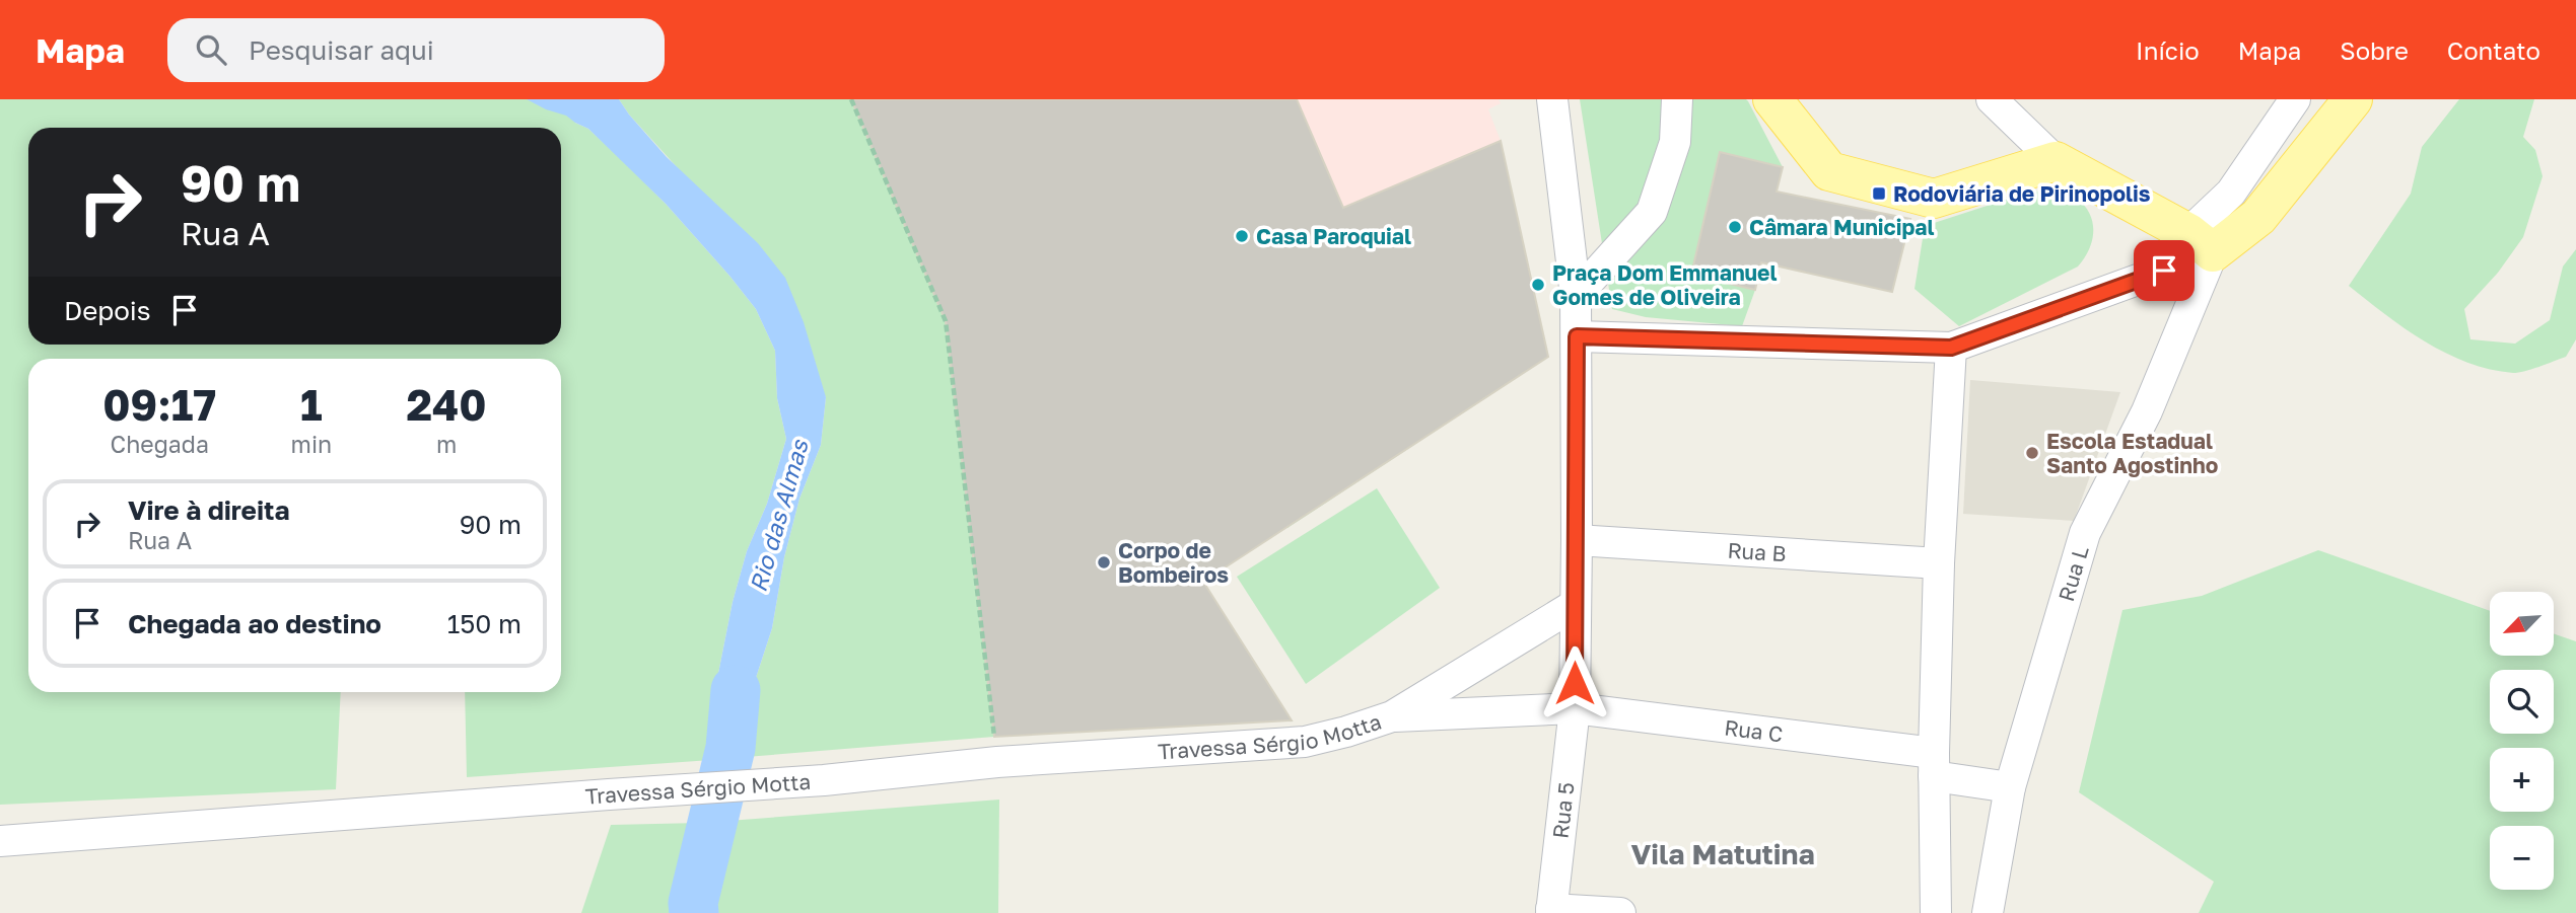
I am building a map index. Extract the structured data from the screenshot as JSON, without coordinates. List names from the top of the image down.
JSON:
{
  "streets": {
    "street": [
      "Rua B",
      "Rua L",
      "Rua C",
      "Travessa Sérgio Motta",
      "Rua 5"
    ]
  },
  "crossings": [
    ["Rua B", "Rua 5"],
    ["Rua L", "Rua C"],
    ["Rua C", "Travessa Sérgio Motta"],
    ["Rua C", "Rua 5"]
  ],
  "districts": ["Vila Matutina"],
  "water": ["Rio das Almas"],
  "places": {
    "transit": ["Rodoviária de Pirinopolis"],
    "other": [
      "Câmara Municipal",
      "Casa Paroquial",
      "Praça Dom Emmanuel Gomes de Oliveira",
      "Escola Estadual Santo Agostinho",
      "Corpo de Bombeiros"
    ]
  },
  "north": "bottom left",
  "page": {
    "header": "Mapa",
    "search": "Pesquisar aqui",
    "nav": [
      "Início",
      "Mapa",
      "Sobre",
      "Contato"
    ],
    "turn": ["90 m", "Rua A"],
    "then": "Depois",
    "eta": [
      "09:17",
      "Chegada",
      "1",
      "min",
      "240",
      "m"
    ],
    "list": [
      {
        "name": "Vire à direita",
        "note": "Rua A",
        "value": "90 m"
      },
      {
        "name": "Chegada ao destino",
        "value": "150 m"
      }
    ],
    "map_buttons": ["+", "−"]
  }
}
